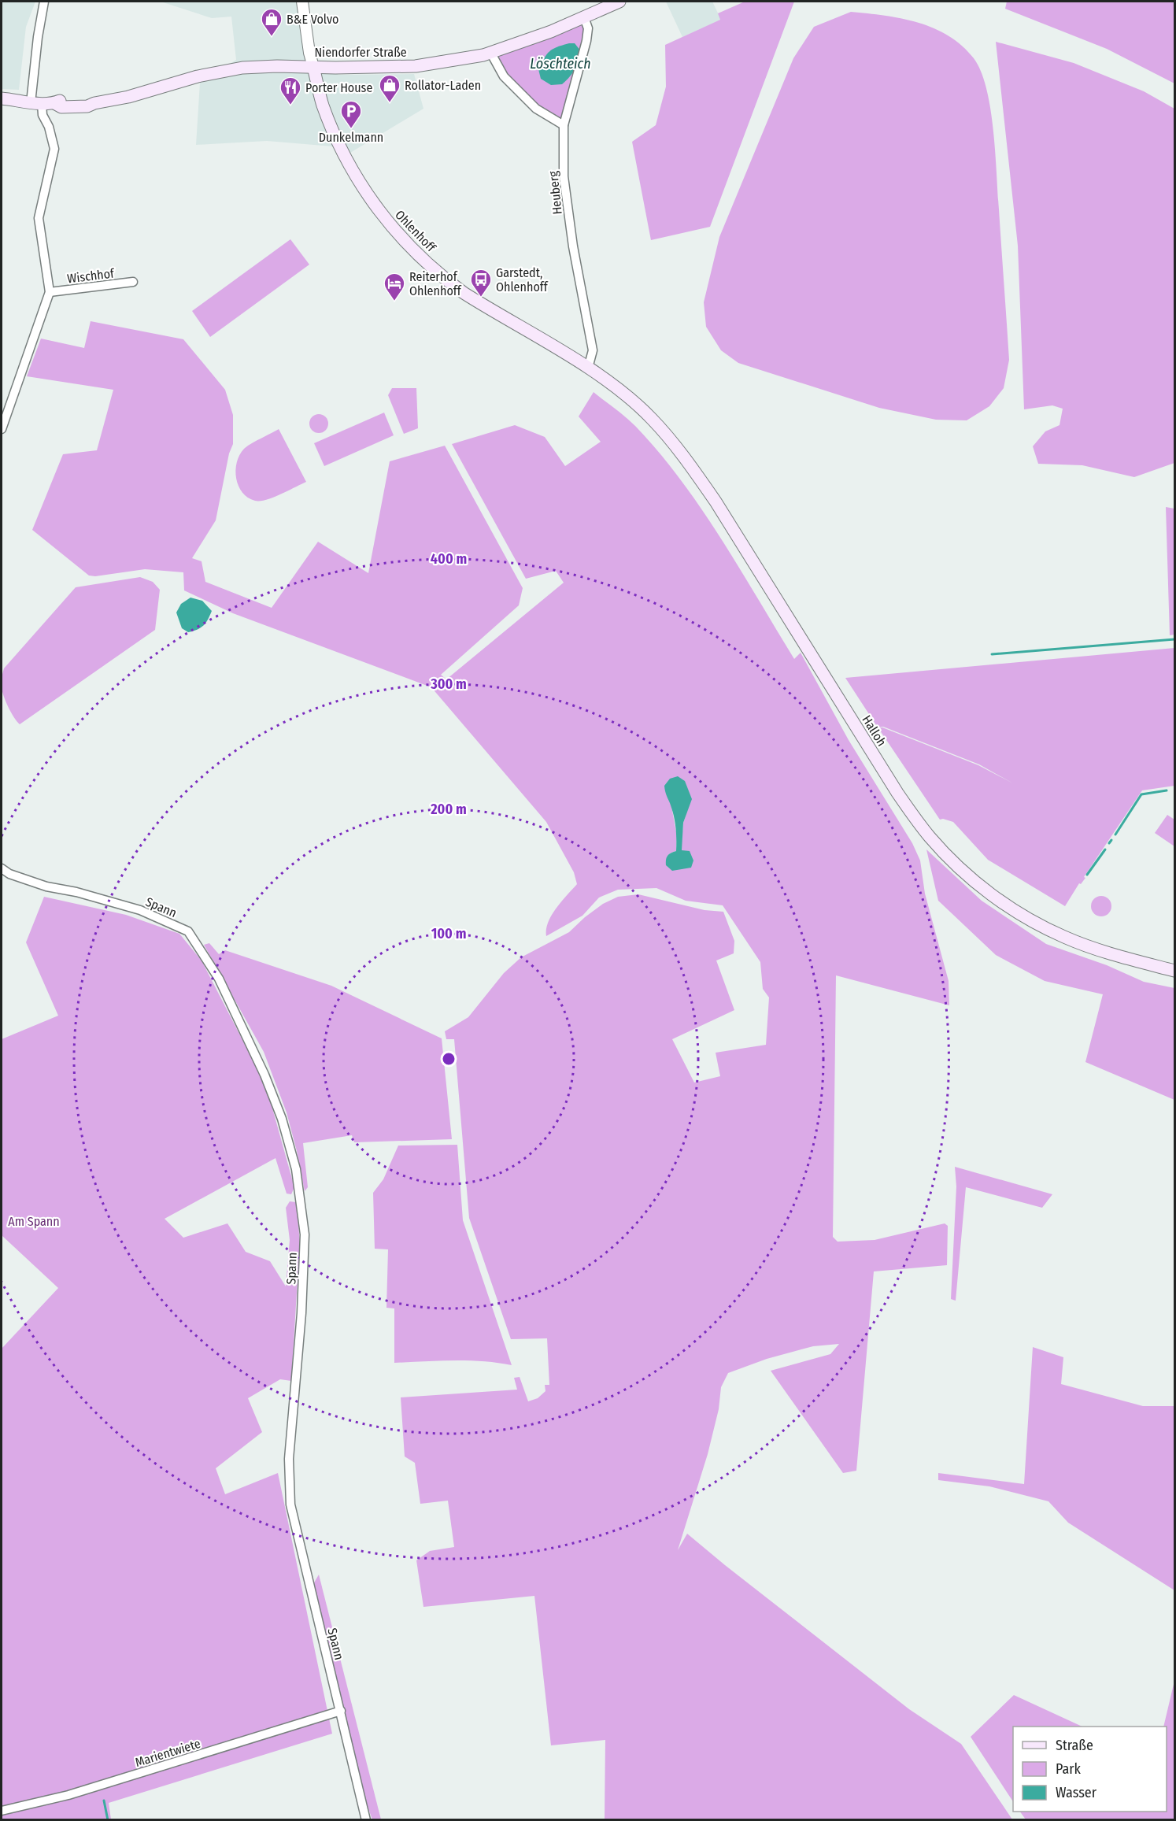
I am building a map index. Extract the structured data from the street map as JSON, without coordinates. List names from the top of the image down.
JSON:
{
  "streets": {
    "main road": ["Niendorfer Straße", "Ohlenhoff", "Halloh"],
    "street": [
      "Heuberg",
      "Wischhof",
      "Spann",
      "Marientwiete"
    ]
  },
  "crossings": [
    ["Niendorfer Straße", "Heuberg"],
    ["Niendorfer Straße", "Ohlenhoff"],
    ["Heuberg", "Ohlenhoff"],
    ["Ohlenhoff", "Halloh"],
    ["Spann", "Marientwiete"]
  ],
  "water": ["Löschteich"],
  "parks": ["Am Spann"],
  "places": {
    "shop": ["B&E Volvo", "Rollator-Laden"],
    "restaurant": ["Porter House"],
    "parking": ["Dunkelmann"],
    "bus stop": ["Garstedt, Ohlenhoff"],
    "hotel": ["Reiterhof Ohlenhoff"]
  },
  "legend": ["Straße", "Park", "Wasser"],
  "rings": [
    "400 m",
    "300 m",
    "200 m",
    "100 m"
  ]
}
